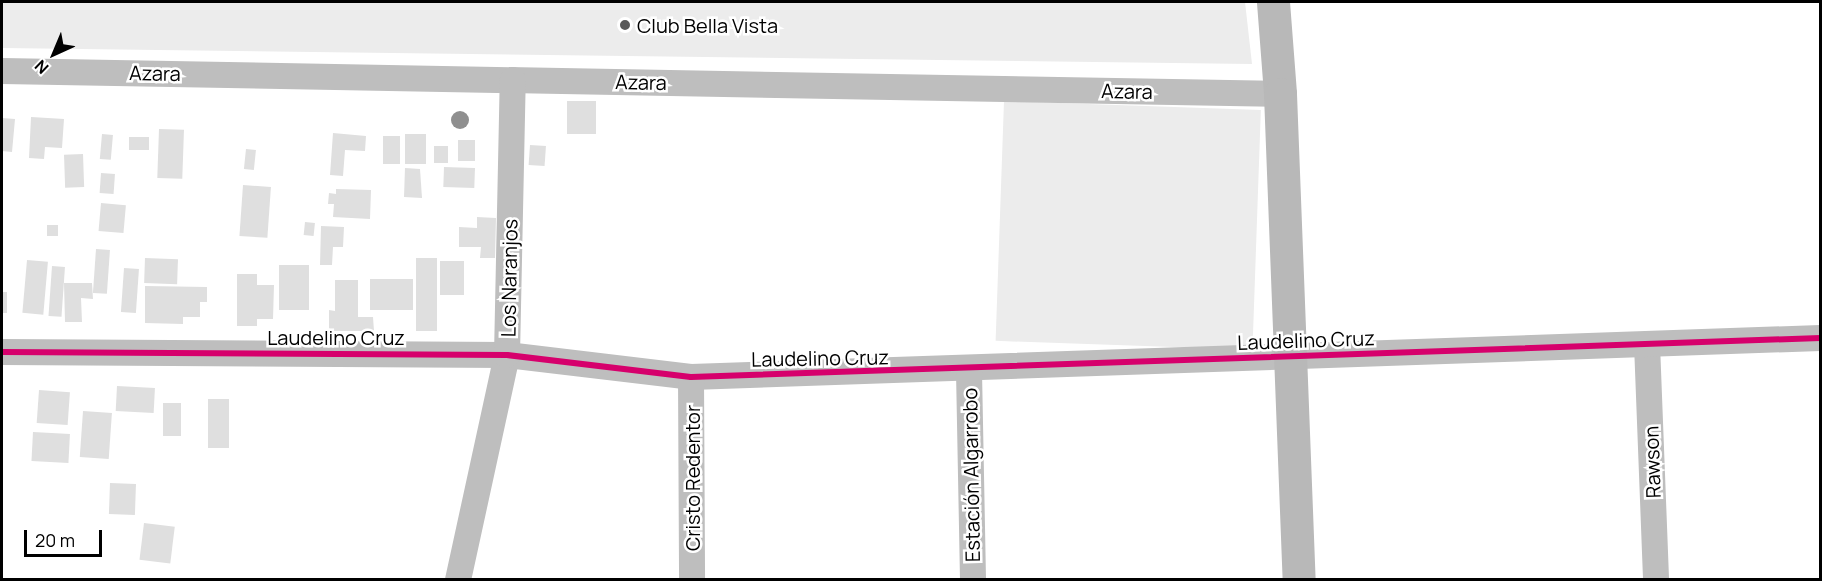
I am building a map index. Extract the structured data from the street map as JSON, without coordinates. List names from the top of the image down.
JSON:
{
  "streets": {
    "street": [
      "Azara",
      "Los Naranjos",
      "Laudelino Cruz",
      "Rawson",
      "Estación Algarrobo",
      "Cristo Redentor"
    ]
  },
  "crossings": [
    ["Azara", "Los Naranjos"],
    ["Los Naranjos", "Laudelino Cruz"],
    ["Laudelino Cruz", "Rawson"],
    ["Laudelino Cruz", "Estación Algarrobo"],
    ["Laudelino Cruz", "Cristo Redentor"]
  ],
  "places": ["Club Bella Vista"],
  "scale_bar": "20 m",
  "north": "bottom left"
}
